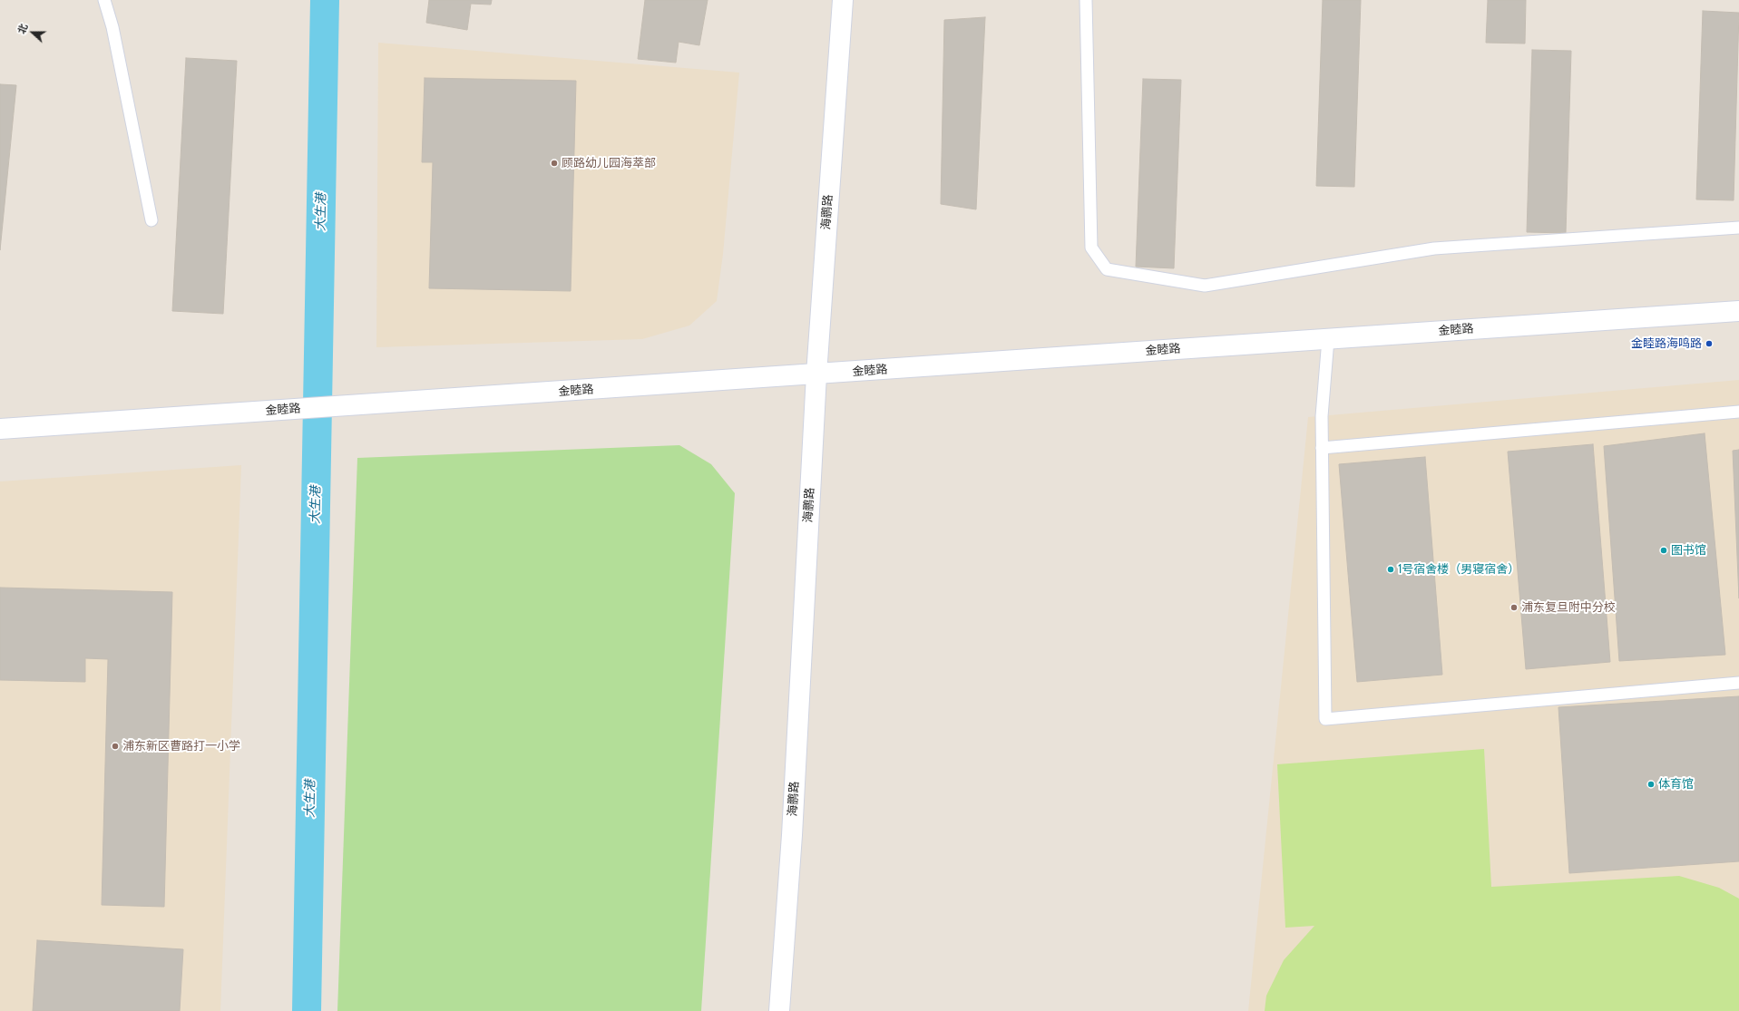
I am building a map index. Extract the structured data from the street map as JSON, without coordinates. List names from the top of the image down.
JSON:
{
  "streets": {
    "street": ["海鹏路", "金睦路"]
  },
  "crossings": [
    ["海鹏路", "金睦路"]
  ],
  "water": ["大生港"],
  "places": [
    "顾路幼儿园海萃部",
    "金睦路海鸣路",
    "图书馆",
    "1号宿舍楼（男寝宿舍）",
    "浦东复旦附中分校",
    "浦东新区曹路打一小学",
    "体育馆"
  ],
  "north": "left"
}
